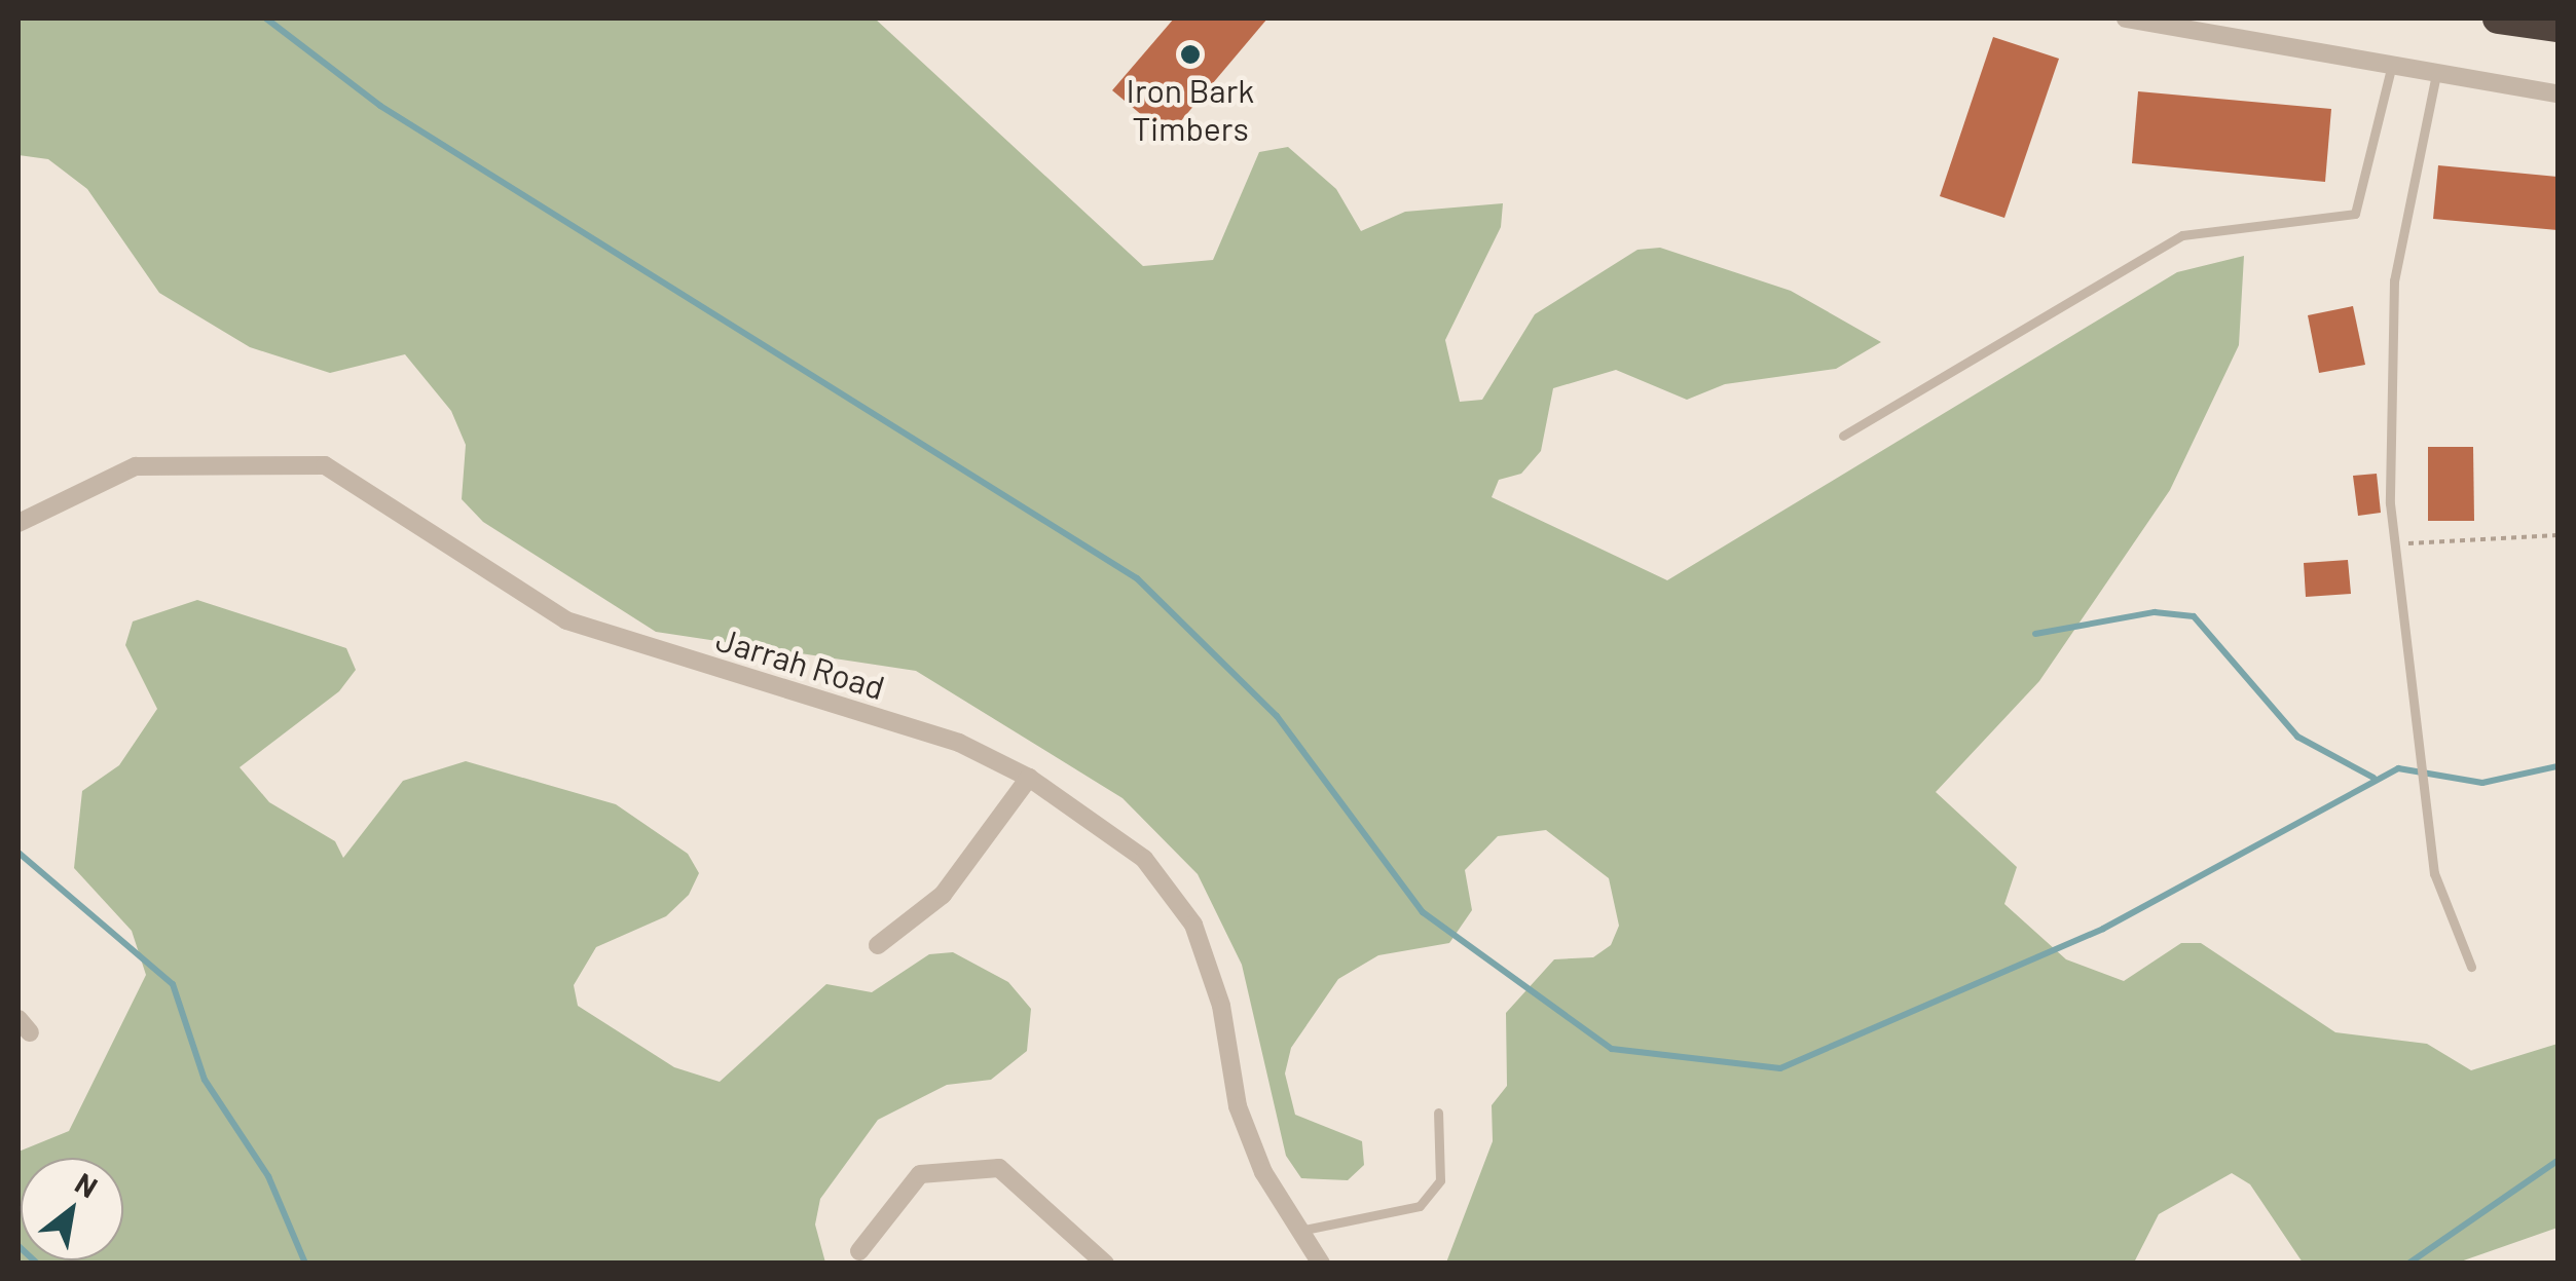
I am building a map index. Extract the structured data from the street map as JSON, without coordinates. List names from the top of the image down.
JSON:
{
  "streets": {
    "street": ["Jarrah Road"]
  },
  "places": ["Iron Bark Timbers"],
  "north": "top right"
}
